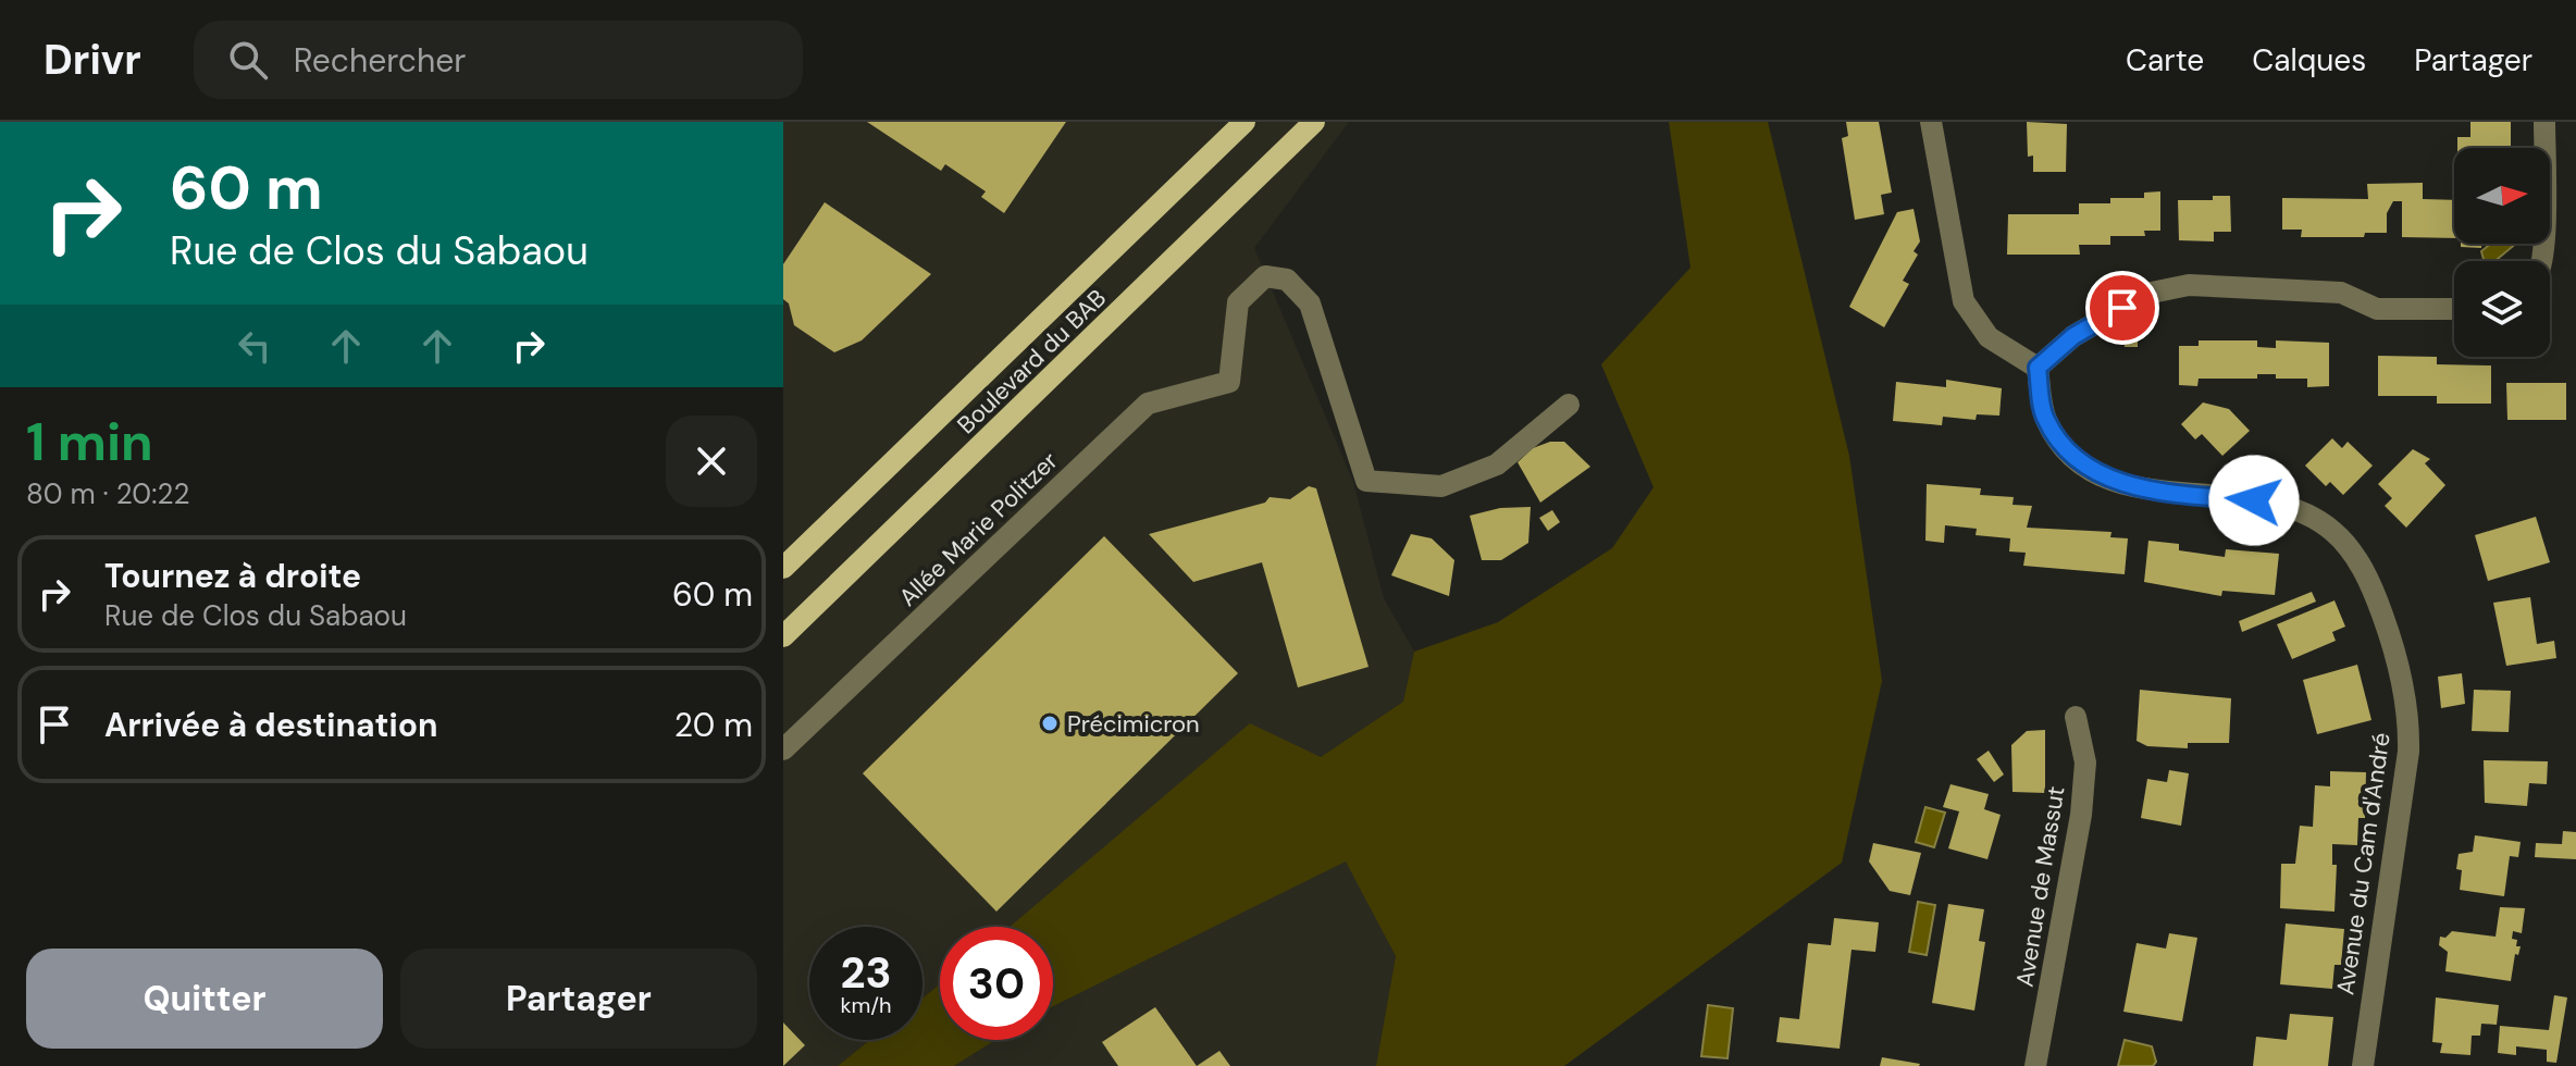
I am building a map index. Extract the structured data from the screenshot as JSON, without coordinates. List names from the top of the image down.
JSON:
{
  "streets": {
    "main road": ["Boulevard du BAB"],
    "street": ["Allée Marie Politzer", "Avenue du Cam d'André", "Avenue de Massut"]
  },
  "places": ["Précimicron"],
  "north": "right",
  "page": {
    "header": "Drivr",
    "search": "Rechercher",
    "nav": ["Carte", "Calques", "Partager"],
    "turn": ["60 m", "Rue de Clos du Sabaou"],
    "heading": ["1 min", "80 m · 20:22"],
    "list": [
      {
        "name": "Tournez à droite",
        "note": "Rue de Clos du Sabaou",
        "value": "60 m"
      },
      {
        "name": "Arrivée à destination",
        "value": "20 m"
      }
    ],
    "speed": "23 km/h",
    "limit": "30",
    "buttons": ["Quitter", "Partager"]
  }
}
